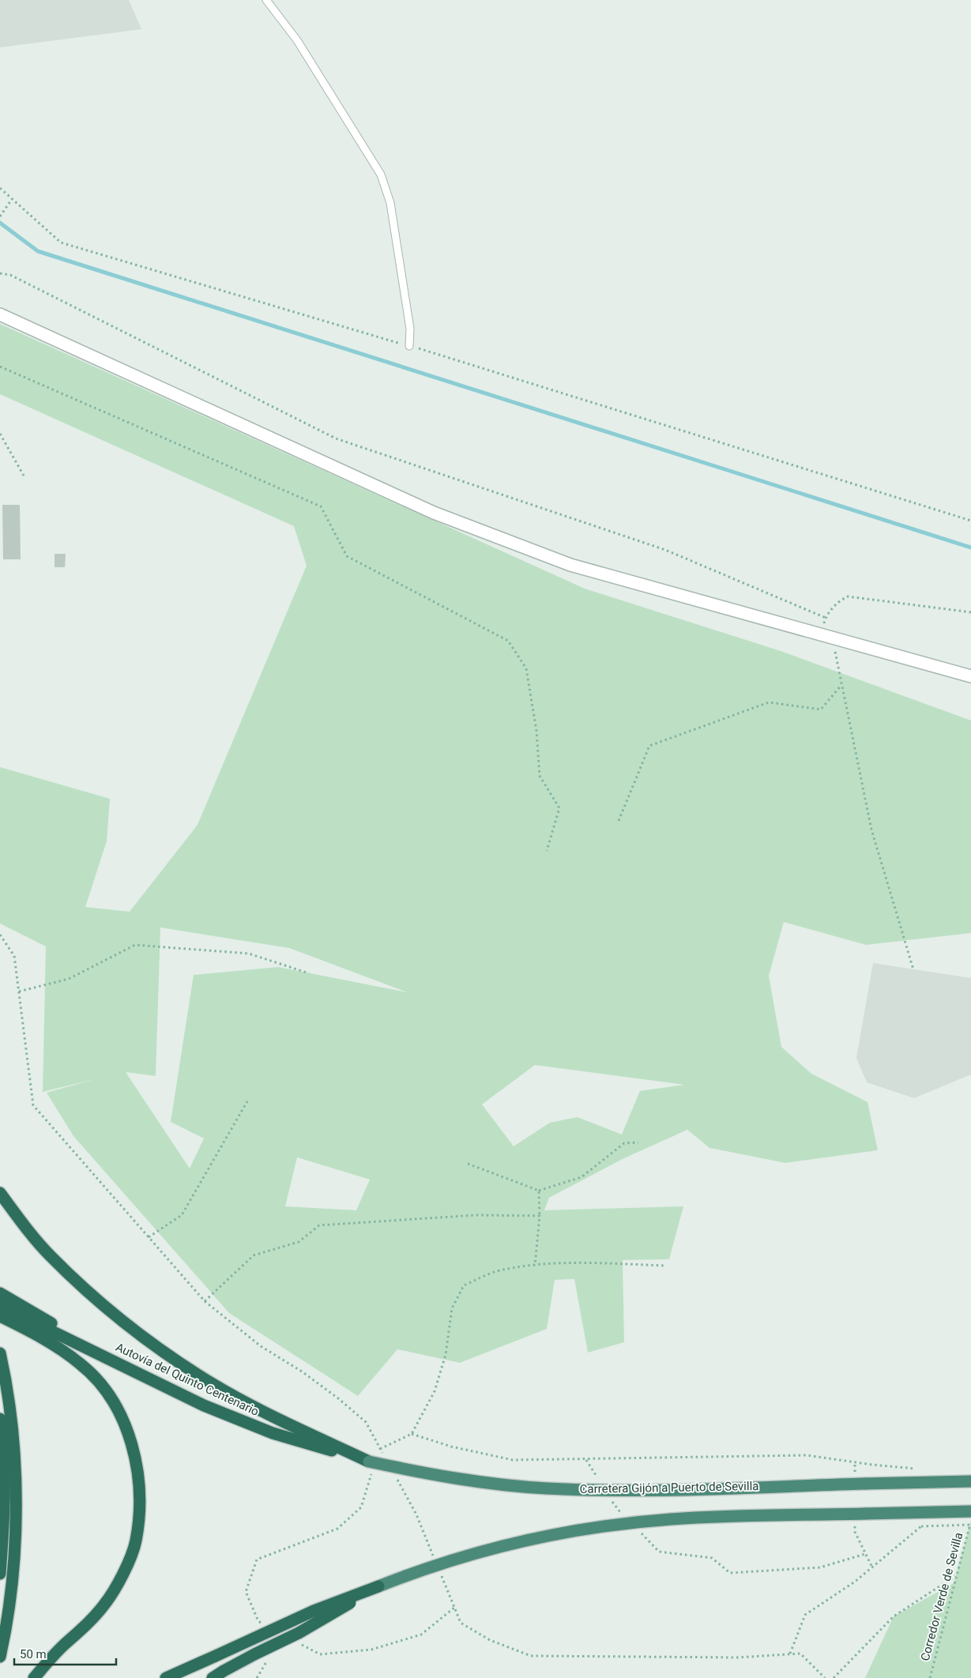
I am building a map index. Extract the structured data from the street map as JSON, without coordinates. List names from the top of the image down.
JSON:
{
  "streets": {
    "highway": ["Autovía del Quinto Centenario", "Carretera Gijón a Puerto de Sevilla"],
    "path": ["Corredor Verde de Sevilla"]
  },
  "crossings": [
    ["Autovía del Quinto Centenario", "Carretera Gijón a Puerto de Sevilla"]
  ],
  "scale_bar": "50 m"
}
